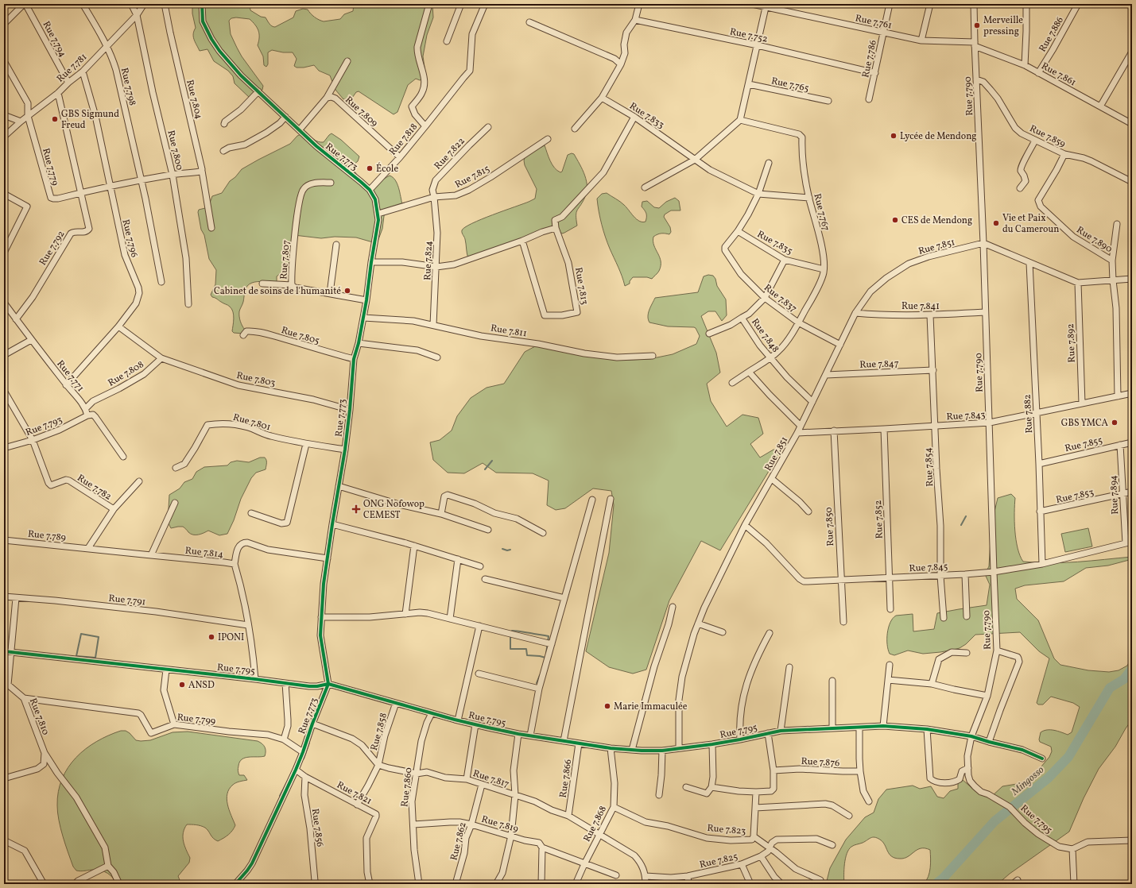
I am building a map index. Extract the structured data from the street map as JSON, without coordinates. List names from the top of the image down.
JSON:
{
  "streets": {
    "street": [
      "Rue 7.761",
      "Rue 7.886",
      "Rue 7.752",
      "Rue 7.794",
      "Rue 7.786",
      "Rue 7.781",
      "Rue 7.861",
      "Rue 7.765",
      "Rue 7.798",
      "Rue 7.790",
      "Rue 7.804",
      "Rue 7.809",
      "Rue 7.833",
      "Rue 7.859",
      "Rue 7.818",
      "Rue 7.800",
      "Rue 7.822",
      "Rue 7.773",
      "Rue 7.779",
      "Rue 7.815",
      "Rue 7.767",
      "Rue 7.796",
      "Rue 7.890",
      "Rue 7.835",
      "Rue 7.851",
      "Rue 7.792",
      "Rue 7.807",
      "Rue 7.824",
      "Rue 7.813",
      "Rue 7.837",
      "Rue 7.841",
      "Rue 7.811",
      "Rue 7.805",
      "Rue 7.848",
      "Rue 7.892",
      "Rue 7.847",
      "Rue 7.808",
      "Rue 7.771",
      "Rue 7.803",
      "Rue 7.882",
      "Rue 7.843",
      "Rue 7.801",
      "Rue 7.793",
      "Rue 7.855",
      "Rue 7.854",
      "Rue 7.782",
      "Rue 7.894",
      "Rue 7.853",
      "Rue 7.852",
      "Rue 7.850",
      "Rue 7.789",
      "Rue 7.814",
      "Rue 7.845",
      "Rue 7.791",
      "Rue 7.795",
      "Rue 7.810",
      "Rue 7.799",
      "Rue 7.858",
      "Rue 7.876",
      "Rue 7.817",
      "Rue 7.866",
      "Rue 7.860",
      "Rue 7.821",
      "Rue 7.819",
      "Rue 7.868",
      "Rue 7.856",
      "Rue 7.823",
      "Rue 7.862",
      "Rue 7.825"
    ]
  },
  "crossings": [
    ["Rue 7.761", "Rue 7.786"],
    ["Rue 7.761", "Rue 7.861"],
    ["Rue 7.761", "Rue 7.790"],
    ["Rue 7.886", "Rue 7.861"],
    ["Rue 7.752", "Rue 7.786"],
    ["Rue 7.794", "Rue 7.781"],
    ["Rue 7.781", "Rue 7.798"],
    ["Rue 7.781", "Rue 7.800"],
    ["Rue 7.781", "Rue 7.779"],
    ["Rue 7.781", "Rue 7.796"],
    ["Rue 7.861", "Rue 7.790"],
    ["Rue 7.798", "Rue 7.779"],
    ["Rue 7.790", "Rue 7.859"],
    ["Rue 7.790", "Rue 7.851"],
    ["Rue 7.790", "Rue 7.841"],
    ["Rue 7.790", "Rue 7.843"],
    ["Rue 7.790", "Rue 7.845"],
    ["Rue 7.790", "Rue 7.795"],
    ["Rue 7.809", "Rue 7.818"],
    ["Rue 7.833", "Rue 7.767"],
    ["Rue 7.859", "Rue 7.890"],
    ["Rue 7.818", "Rue 7.773"],
    ["Rue 7.800", "Rue 7.779"],
    ["Rue 7.822", "Rue 7.815"],
    ["Rue 7.822", "Rue 7.824"],
    ["Rue 7.773", "Rue 7.815"],
    ["Rue 7.773", "Rue 7.807"],
    ["Rue 7.773", "Rue 7.811"],
    ["Rue 7.773", "Rue 7.805"],
    ["Rue 7.773", "Rue 7.803"],
    ["Rue 7.773", "Rue 7.801"],
    ["Rue 7.773", "Rue 7.795"],
    ["Rue 7.773", "Rue 7.799"],
    ["Rue 7.773", "Rue 7.821"],
    ["Rue 7.779", "Rue 7.796"],
    ["Rue 7.779", "Rue 7.792"],
    ["Rue 7.815", "Rue 7.824"],
    ["Rue 7.767", "Rue 7.835"],
    ["Rue 7.767", "Rue 7.837"],
    ["Rue 7.767", "Rue 7.848"],
    ["Rue 7.796", "Rue 7.808"],
    ["Rue 7.796", "Rue 7.771"],
    ["Rue 7.890", "Rue 7.843"],
    ["Rue 7.835", "Rue 7.837"],
    ["Rue 7.835", "Rue 7.848"],
    ["Rue 7.851", "Rue 7.837"],
    ["Rue 7.851", "Rue 7.841"],
    ["Rue 7.851", "Rue 7.848"],
    ["Rue 7.851", "Rue 7.847"],
    ["Rue 7.851", "Rue 7.843"],
    ["Rue 7.851", "Rue 7.845"],
    ["Rue 7.851", "Rue 7.795"],
    ["Rue 7.792", "Rue 7.771"],
    ["Rue 7.824", "Rue 7.811"],
    ["Rue 7.837", "Rue 7.848"],
    ["Rue 7.841", "Rue 7.854"],
    ["Rue 7.892", "Rue 7.843"],
    ["Rue 7.847", "Rue 7.854"],
    ["Rue 7.808", "Rue 7.771"],
    ["Rue 7.808", "Rue 7.803"],
    ["Rue 7.771", "Rue 7.793"],
    ["Rue 7.882", "Rue 7.843"],
    ["Rue 7.882", "Rue 7.855"],
    ["Rue 7.882", "Rue 7.853"],
    ["Rue 7.882", "Rue 7.845"],
    ["Rue 7.843", "Rue 7.854"],
    ["Rue 7.843", "Rue 7.852"],
    ["Rue 7.843", "Rue 7.850"],
    ["Rue 7.793", "Rue 7.782"],
    ["Rue 7.855", "Rue 7.894"],
    ["Rue 7.854", "Rue 7.845"],
    ["Rue 7.782", "Rue 7.789"],
    ["Rue 7.894", "Rue 7.853"],
    ["Rue 7.894", "Rue 7.845"],
    ["Rue 7.852", "Rue 7.845"],
    ["Rue 7.850", "Rue 7.845"],
    ["Rue 7.789", "Rue 7.814"],
    ["Rue 7.814", "Rue 7.791"],
    ["Rue 7.814", "Rue 7.795"],
    ["Rue 7.791", "Rue 7.810"],
    ["Rue 7.795", "Rue 7.810"],
    ["Rue 7.795", "Rue 7.858"],
    ["Rue 7.795", "Rue 7.866"],
    ["Rue 7.795", "Rue 7.860"],
    ["Rue 7.795", "Rue 7.868"],
    ["Rue 7.810", "Rue 7.799"],
    ["Rue 7.858", "Rue 7.817"],
    ["Rue 7.858", "Rue 7.821"],
    ["Rue 7.817", "Rue 7.866"],
    ["Rue 7.817", "Rue 7.860"],
    ["Rue 7.817", "Rue 7.868"],
    ["Rue 7.817", "Rue 7.862"],
    ["Rue 7.817", "Rue 7.825"],
    ["Rue 7.860", "Rue 7.819"],
    ["Rue 7.821", "Rue 7.856"],
    ["Rue 7.819", "Rue 7.868"],
    ["Rue 7.819", "Rue 7.862"],
    ["Rue 7.868", "Rue 7.823"]
  ],
  "water": ["Mingosso"],
  "places": {
    "other": [
      "Merveille pressing",
      "GBS Sigmund Freud",
      "Lycée de Mendong",
      "École",
      "CES de Mendong",
      "Vie et Paix du Cameroun",
      "Cabinet de soins de l'humanité",
      "GBS YMCA",
      "IPONI",
      "ANSD",
      "Marie Immaculée"
    ],
    "health": ["ONG Nofowop CEMEST"]
  }
}
